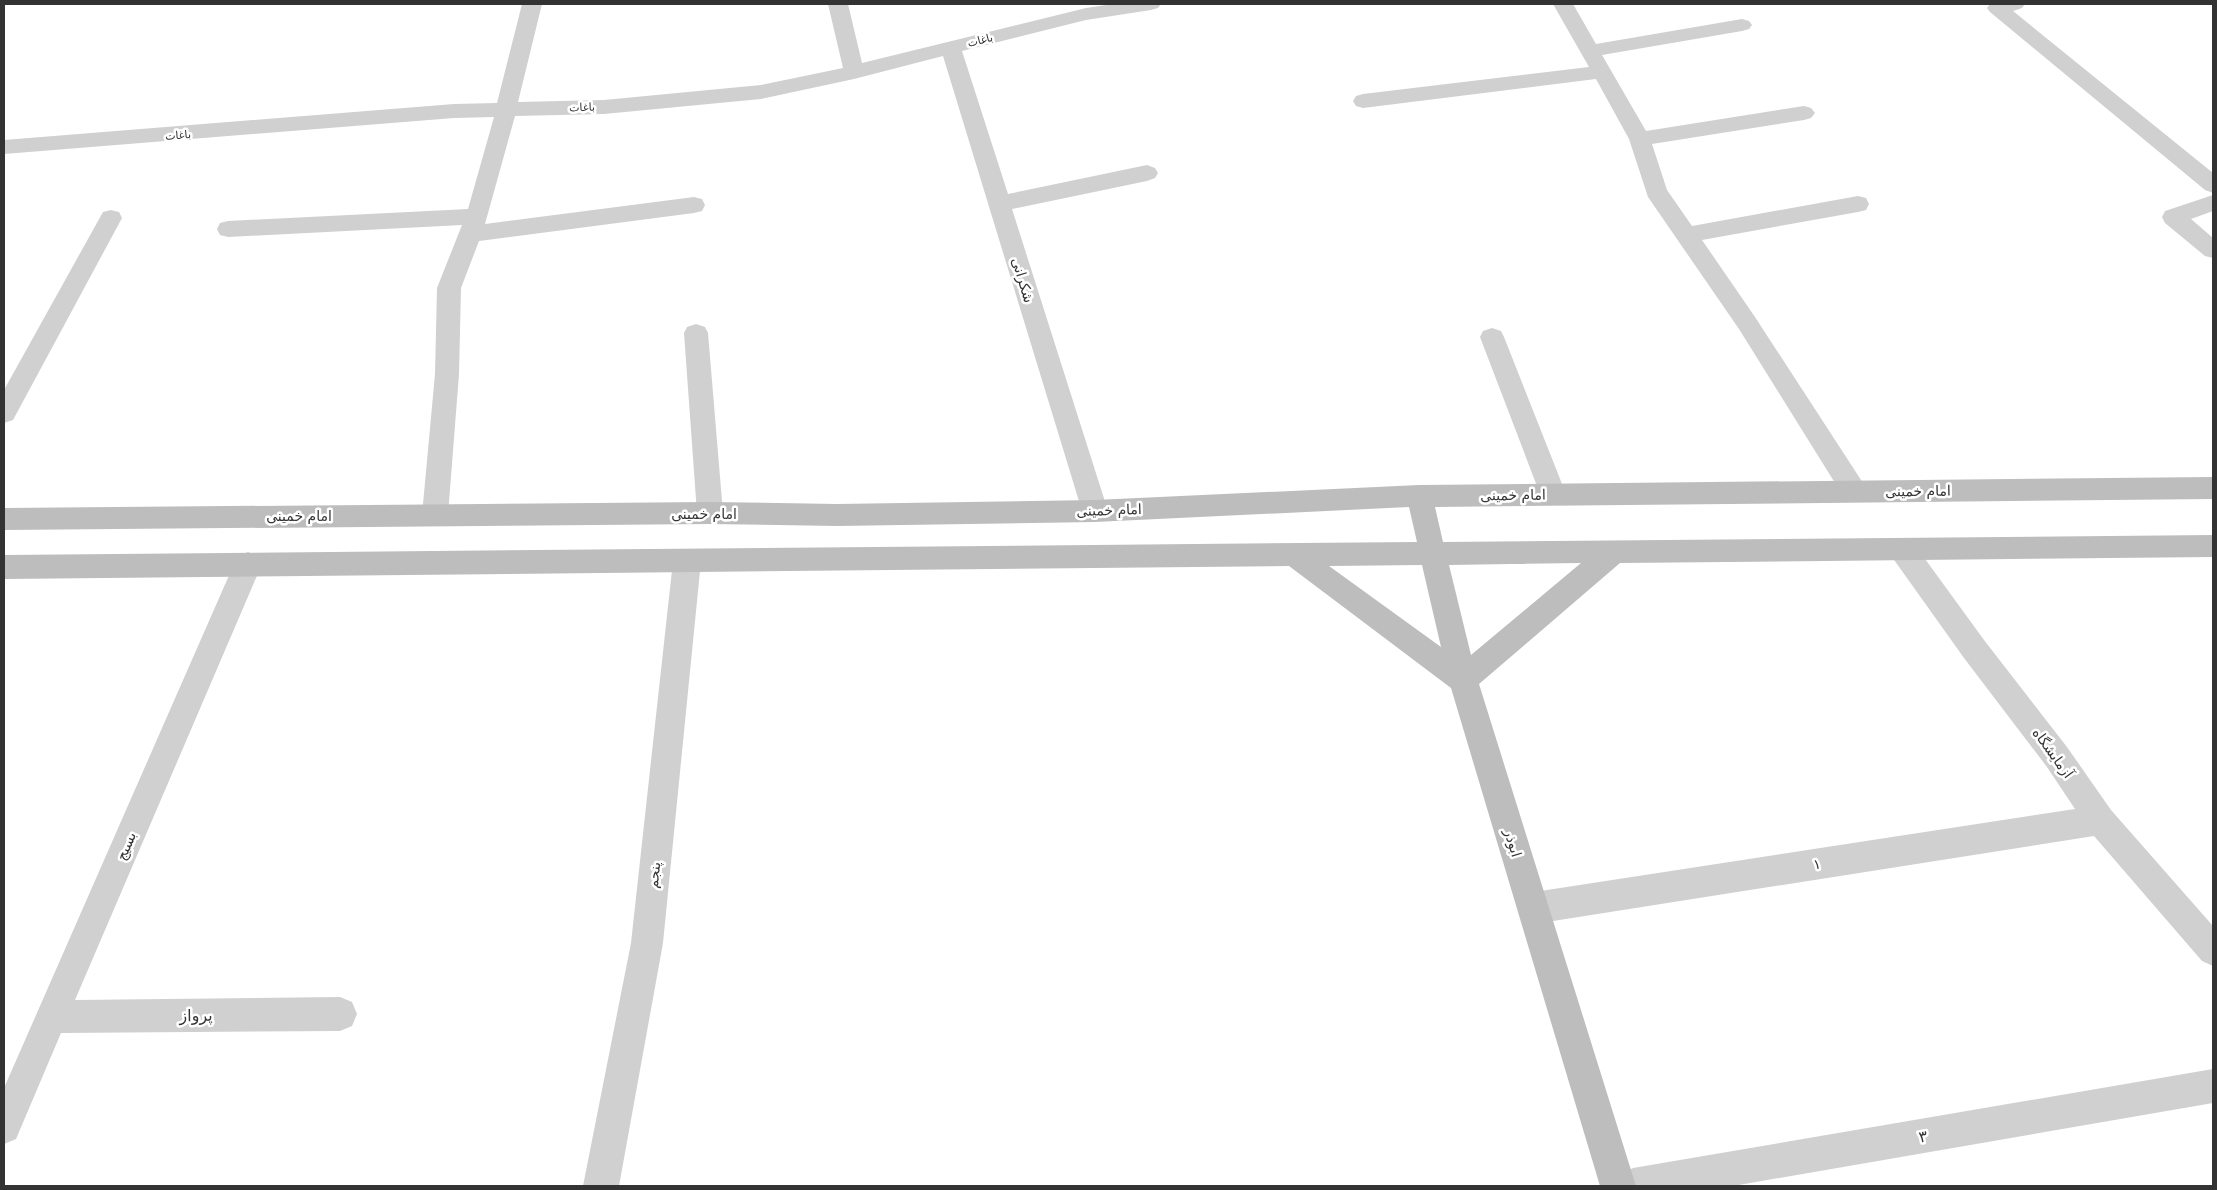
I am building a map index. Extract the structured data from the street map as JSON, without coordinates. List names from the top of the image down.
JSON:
{
  "streets": {
    "main road": ["امام خمینی", "ابوذر"],
    "street": [
      "باغات",
      "شکرانی",
      "آزمایشگاه",
      "بسیج",
      "۱",
      "پنجم",
      "پرواز",
      "۳"
    ]
  },
  "crossings": [
    ["باغات", "شکرانی"],
    ["شکرانی", "امام خمینی"],
    ["امام خمینی", "ابوذر"],
    ["آزمایشگاه", "۱"],
    ["ابوذر", "۱"],
    ["بسیج", "پرواز"]
  ]
}
